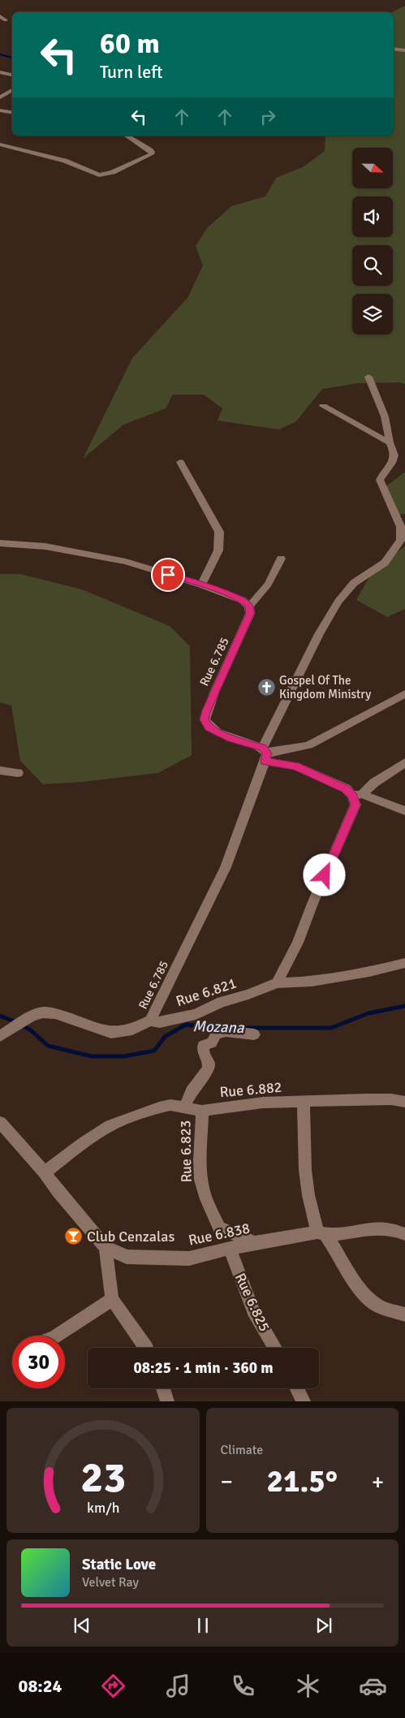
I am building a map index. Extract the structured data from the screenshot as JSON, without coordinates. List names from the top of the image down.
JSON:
{
  "streets": {
    "street": [
      "Rue 6.785",
      "Rue 6.821",
      "Rue 6.882",
      "Rue 6.823",
      "Rue 6.838",
      "Rue 6.825"
    ]
  },
  "crossings": [
    ["Rue 6.785", "Rue 6.821"],
    ["Rue 6.882", "Rue 6.823"],
    ["Rue 6.823", "Rue 6.838"],
    ["Rue 6.838", "Rue 6.825"]
  ],
  "water": ["Mozana"],
  "places": {
    "church": ["Gospel Of The Kingdom Ministry"],
    "bar": ["Club Cenzalas"]
  },
  "north": "right",
  "page": {
    "turn": ["60 m", "Turn left"],
    "limit": "30",
    "trip": "08:25 · 1 min · 360 m",
    "tile": "Climate",
    "heat": ["−", "21.5°", "+"],
    "song": ["Static Love", "Velvet Ray"],
    "tabs": "08:24",
    "gauge": ["23", "km/h"]
  }
}
